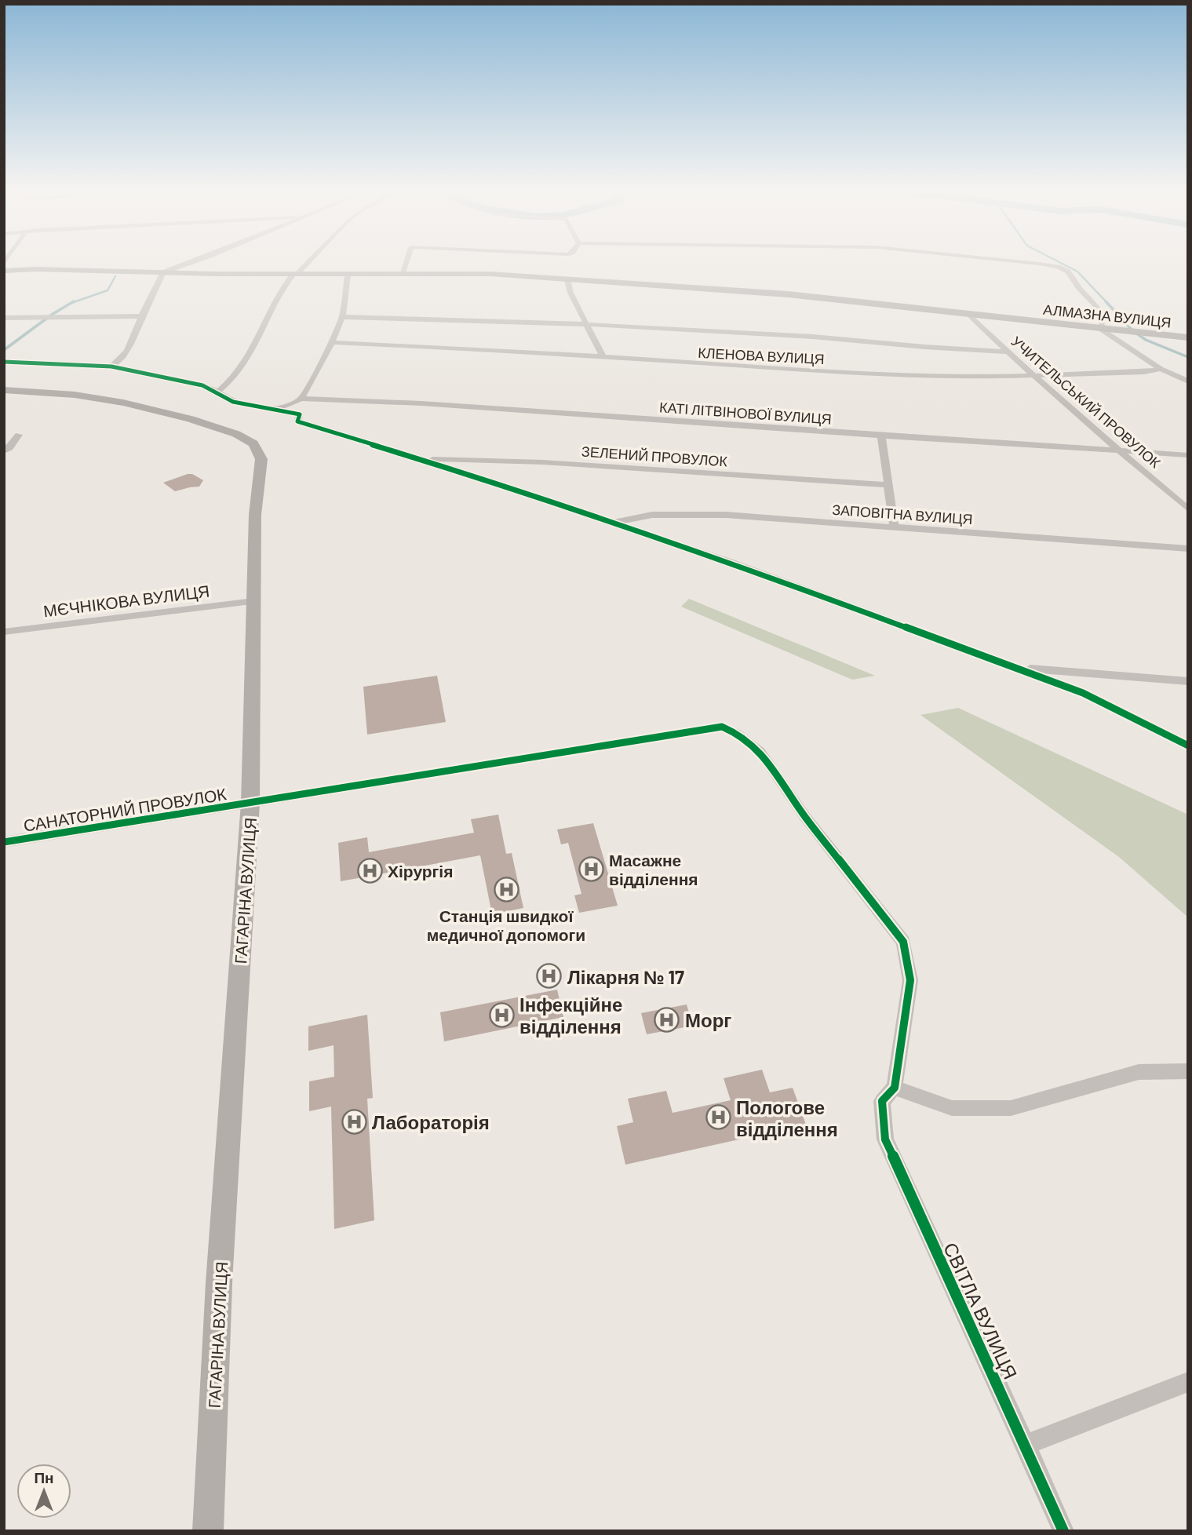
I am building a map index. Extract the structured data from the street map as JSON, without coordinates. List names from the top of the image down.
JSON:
{
  "streets": {
    "main road": ["АЛМАЗНА ВУЛИЦЯ", "ГАГАРІНА ВУЛИЦЯ"],
    "street": [
      "КЛЕНОВА ВУЛИЦЯ",
      "УЧИТЕЛЬСЬКИЙ ПРОВУЛОК",
      "КАТІ ЛІТВІНОВОЇ ВУЛИЦЯ",
      "ЗЕЛЕНИЙ ПРОВУЛОК",
      "ЗАПОВІТНА ВУЛИЦЯ",
      "МЄЧНІКОВА ВУЛИЦЯ",
      "САНАТОРНИЙ ПРОВУЛОК",
      "СВІТЛА ВУЛИЦЯ"
    ]
  },
  "crossings": [
    ["АЛМАЗНА ВУЛИЦЯ", "УЧИТЕЛЬСЬКИЙ ПРОВУЛОК"],
    ["КЛЕНОВА ВУЛИЦЯ", "УЧИТЕЛЬСЬКИЙ ПРОВУЛОК"],
    ["УЧИТЕЛЬСЬКИЙ ПРОВУЛОК", "КАТІ ЛІТВІНОВОЇ ВУЛИЦЯ"],
    ["МЄЧНІКОВА ВУЛИЦЯ", "ГАГАРІНА ВУЛИЦЯ"],
    ["САНАТОРНИЙ ПРОВУЛОК", "ГАГАРІНА ВУЛИЦЯ"],
    ["САНАТОРНИЙ ПРОВУЛОК", "СВІТЛА ВУЛИЦЯ"]
  ],
  "places": {
    "hospital": [
      "Масажне відділення",
      "Хірургія",
      "Станція швидкої медичної допомоги",
      "Лікарня № 17",
      "Інфекційне відділення",
      "Морг",
      "Пологове відділення",
      "Лабораторія"
    ]
  },
  "north": "top"
}
